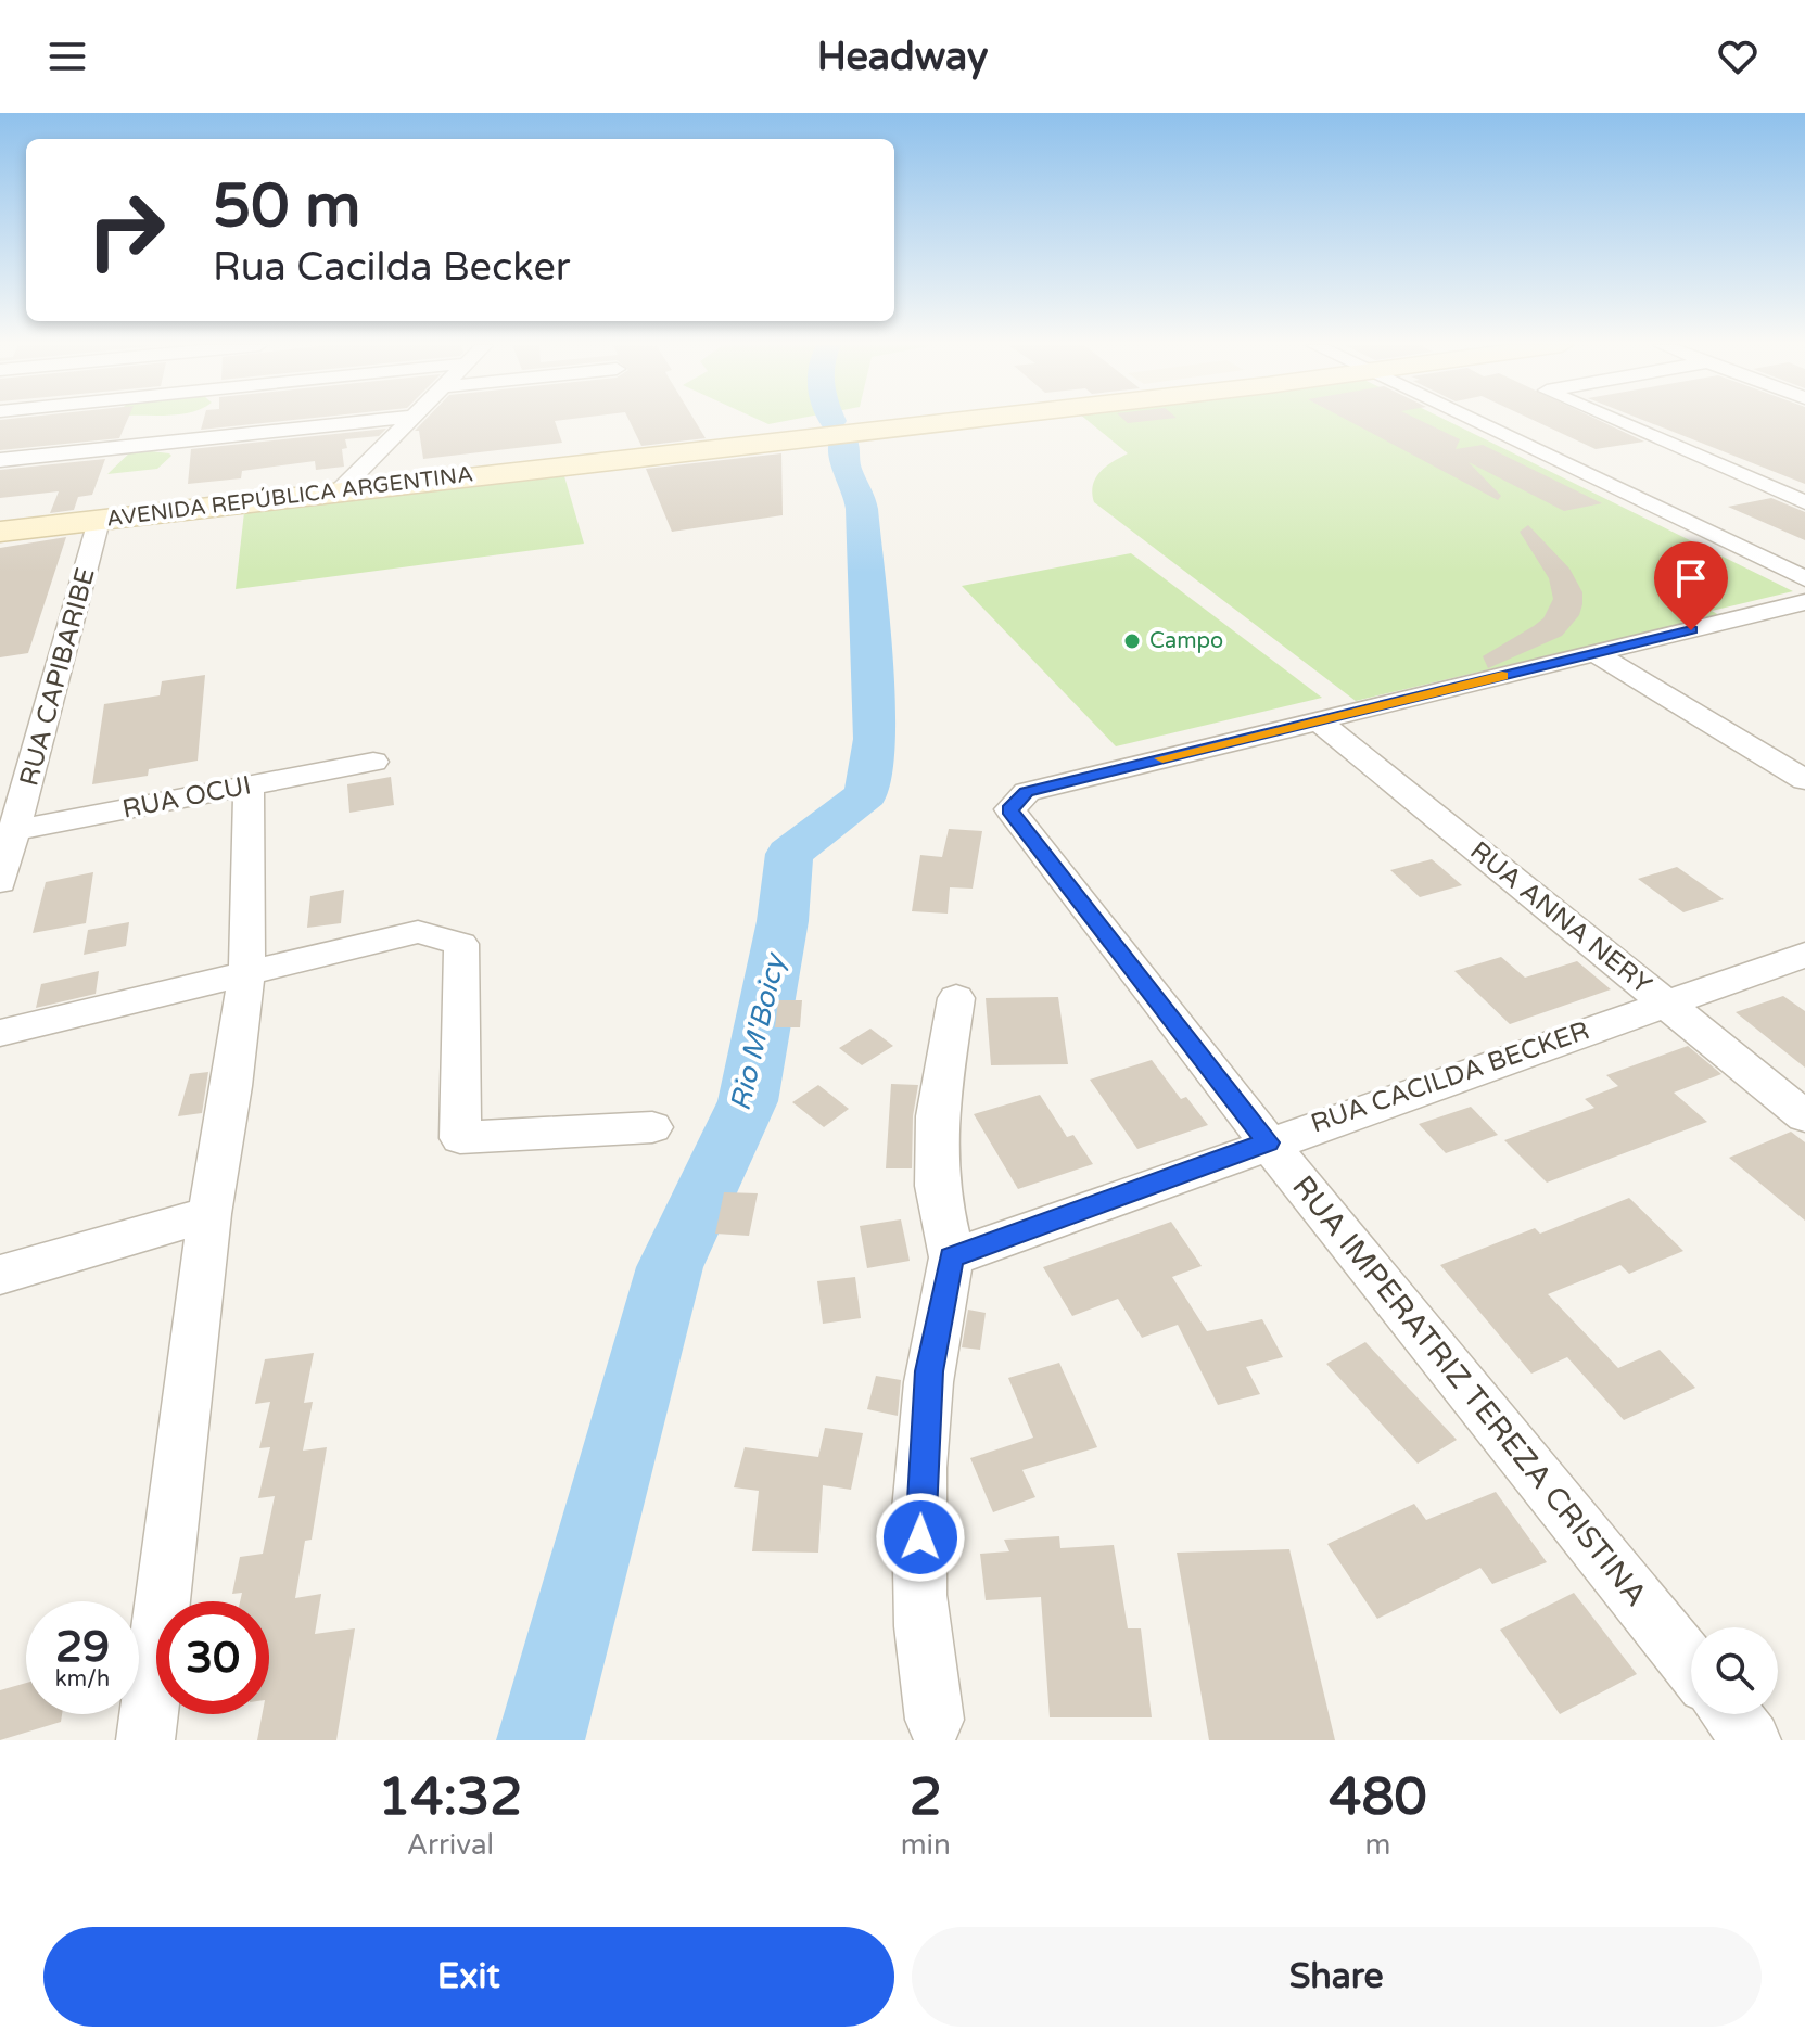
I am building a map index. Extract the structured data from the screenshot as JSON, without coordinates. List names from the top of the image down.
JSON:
{
  "streets": {
    "main road": ["AVENIDA REPÚBLICA ARGENTINA"],
    "street": [
      "RUA CAPIBARIBE",
      "RUA OCUI",
      "RUA ANNA NERY",
      "RUA CACILDA BECKER",
      "RUA IMPERATRIZ TEREZA CRISTINA"
    ]
  },
  "crossings": [
    ["AVENIDA REPÚBLICA ARGENTINA", "RUA CAPIBARIBE"],
    ["RUA CAPIBARIBE", "RUA OCUI"],
    ["RUA ANNA NERY", "RUA CACILDA BECKER"],
    ["RUA ANNA NERY", "RUA IMPERATRIZ TEREZA CRISTINA"],
    ["RUA CACILDA BECKER", "RUA IMPERATRIZ TEREZA CRISTINA"]
  ],
  "water": ["Rio M'Boicy"],
  "places": ["Campo"],
  "page": {
    "header": "Headway",
    "turn": ["50 m", "Rua Cacilda Becker"],
    "speed": "29 km/h",
    "limit": "30",
    "eta": [
      "14:32",
      "Arrival",
      "2",
      "min",
      "480",
      "m"
    ],
    "buttons": ["Exit", "Share"]
  }
}
